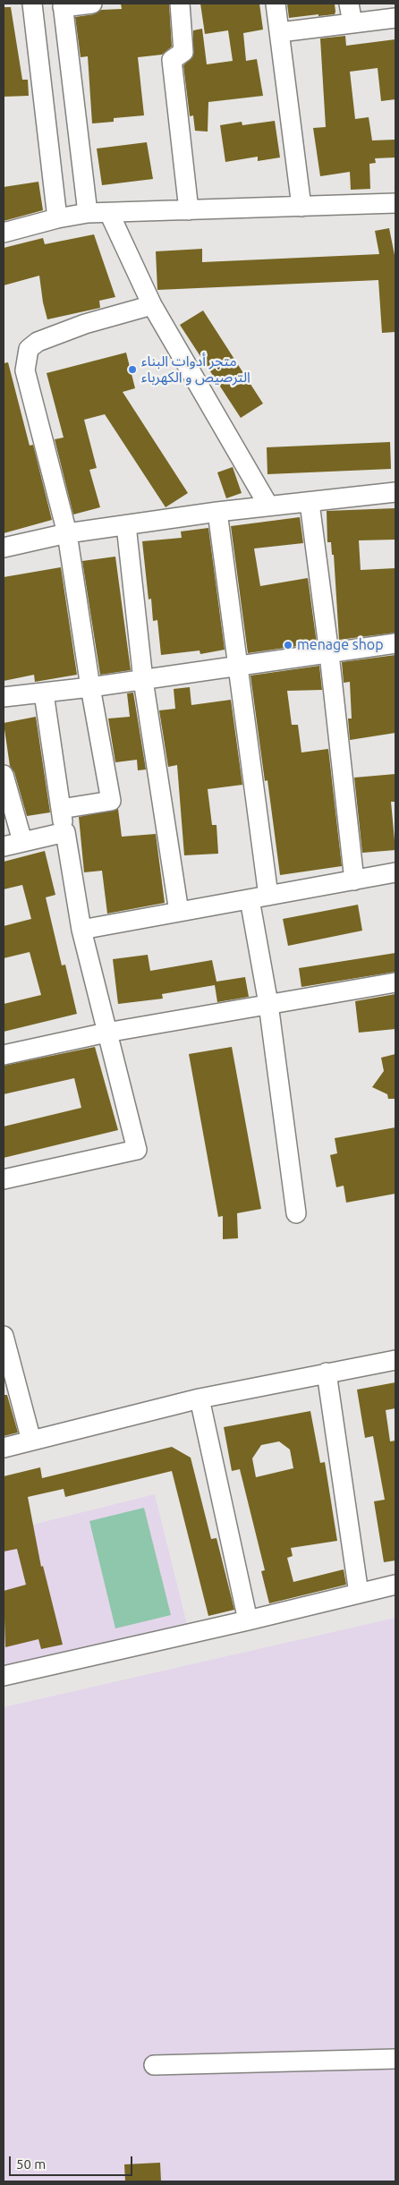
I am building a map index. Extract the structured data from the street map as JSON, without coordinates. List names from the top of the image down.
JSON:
{
  "places": ["متجر أدوات البناء الترصيص و الكهرباء", "menage shop"],
  "scale_bar": "50 m"
}
